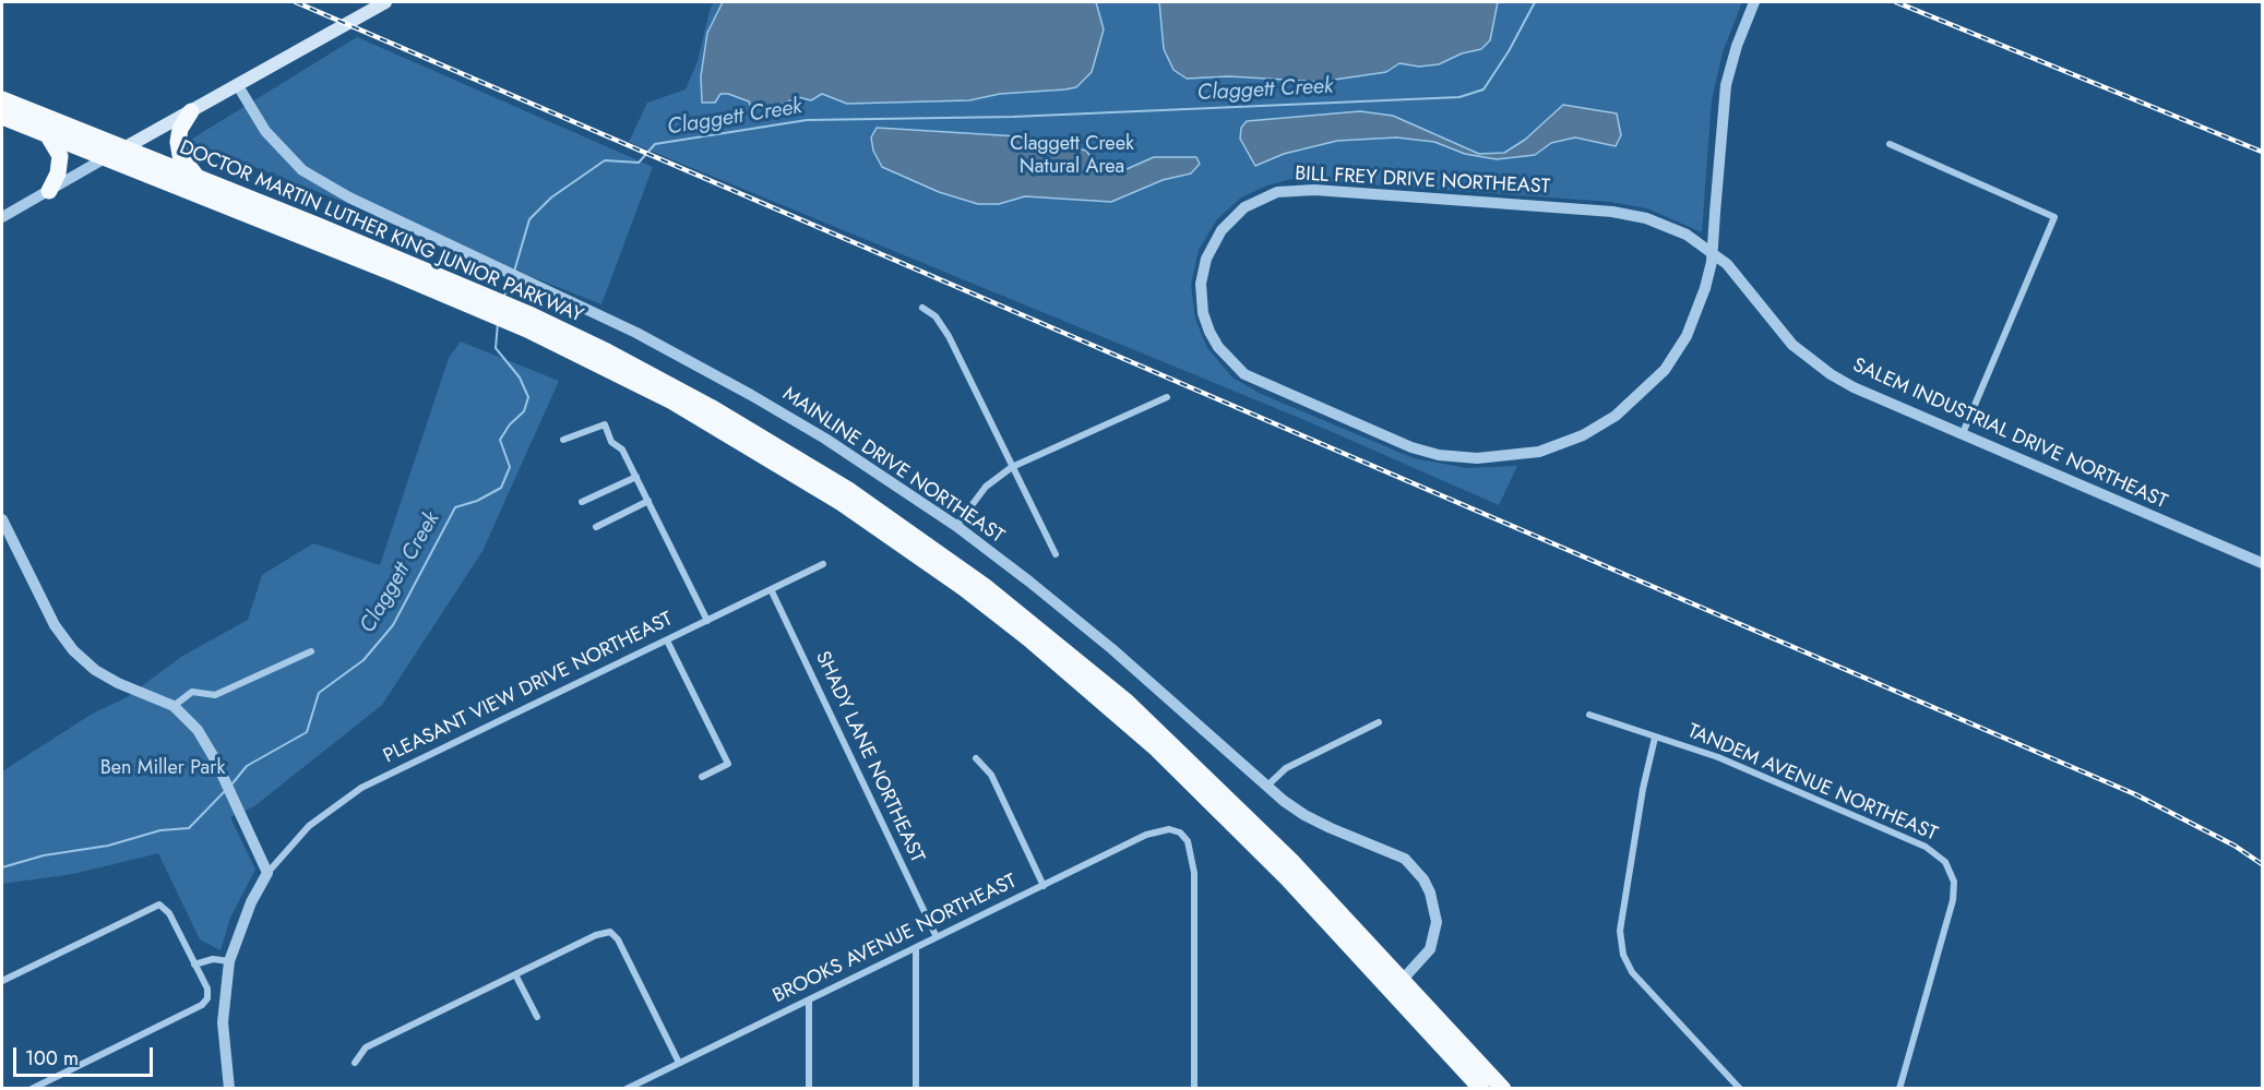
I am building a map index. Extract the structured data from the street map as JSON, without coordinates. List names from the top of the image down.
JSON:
{
  "streets": {
    "highway": ["DOCTOR MARTIN LUTHER KING JUNIOR PARKWAY"],
    "street": [
      "BILL FREY DRIVE NORTHEAST",
      "SALEM INDUSTRIAL DRIVE NORTHEAST",
      "MAINLINE DRIVE NORTHEAST",
      "PLEASANT VIEW DRIVE NORTHEAST",
      "SHADY LANE NORTHEAST",
      "TANDEM AVENUE NORTHEAST",
      "BROOKS AVENUE NORTHEAST"
    ]
  },
  "crossings": [
    ["BILL FREY DRIVE NORTHEAST", "SALEM INDUSTRIAL DRIVE NORTHEAST"],
    ["DOCTOR MARTIN LUTHER KING JUNIOR PARKWAY", "MAINLINE DRIVE NORTHEAST"],
    ["PLEASANT VIEW DRIVE NORTHEAST", "SHADY LANE NORTHEAST"],
    ["SHADY LANE NORTHEAST", "BROOKS AVENUE NORTHEAST"]
  ],
  "water": ["Claggett Creek"],
  "parks": ["Claggett Creek Natural Area", "Ben Miller Park"],
  "scale_bar": "100 m"
}
